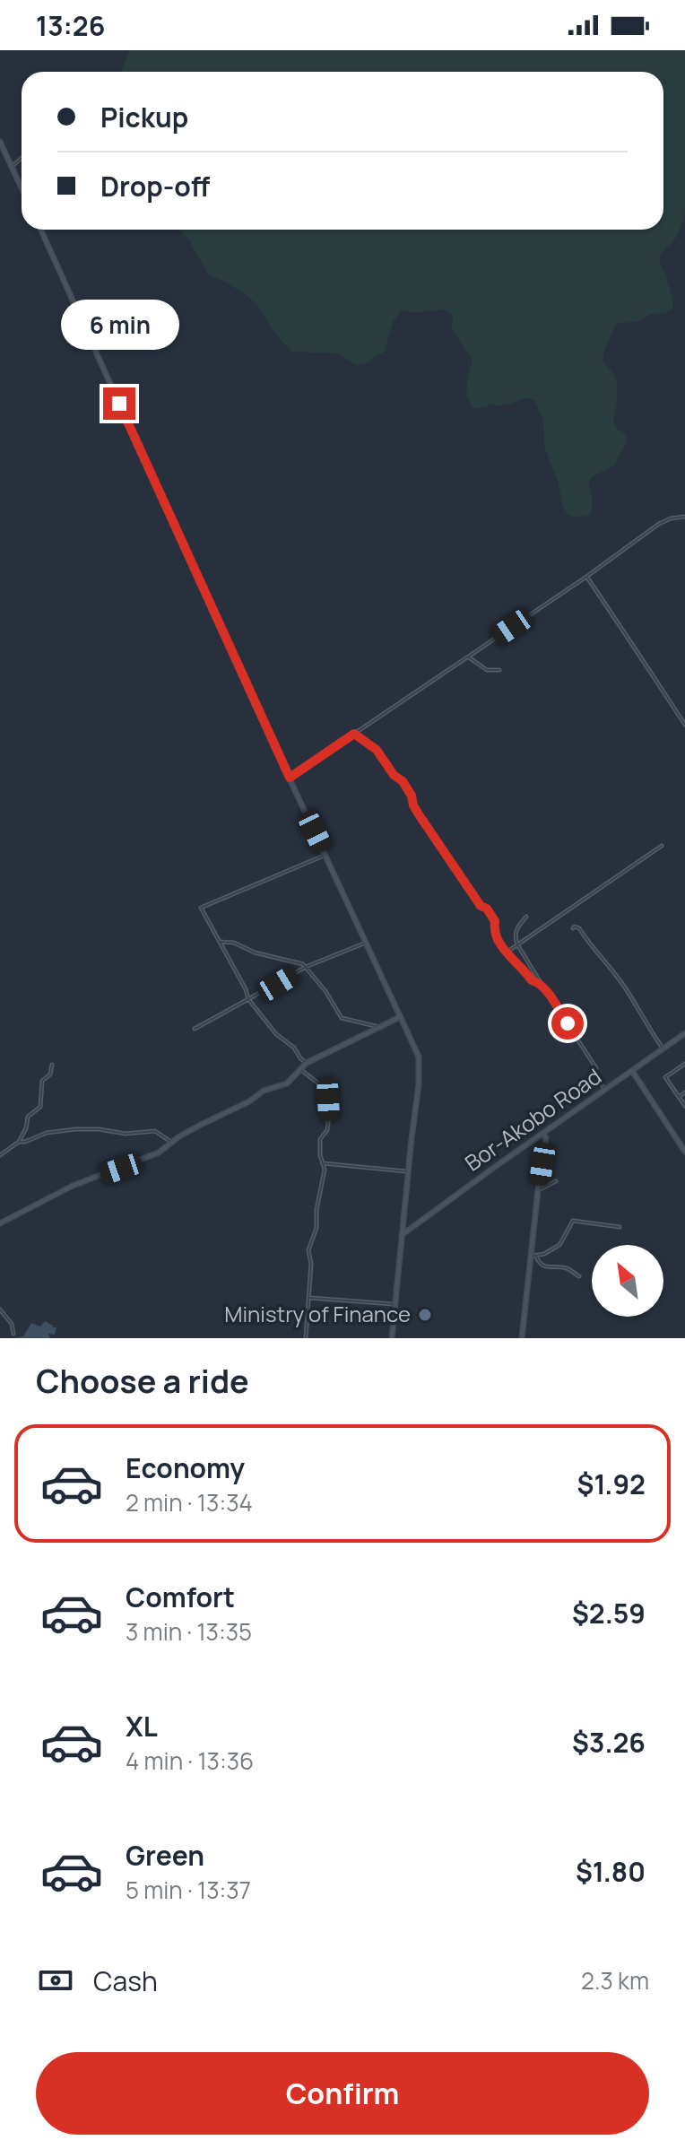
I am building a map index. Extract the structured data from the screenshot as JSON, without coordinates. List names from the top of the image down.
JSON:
{
  "streets": {
    "street": ["Bor-Akobo Road"]
  },
  "places": ["Ministry of Finance"],
  "north": "top left",
  "page": {
    "status": "13:26",
    "banner": ["Pickup", "Drop-off"],
    "bubble": "6 min",
    "heading": "Choose a ride",
    "list": [
      {
        "name": "Economy",
        "note": "2 min · 13:34",
        "value": "$1.92"
      },
      {
        "name": "Comfort",
        "note": "3 min · 13:35",
        "value": "$2.59"
      },
      {
        "name": "XL",
        "note": "4 min · 13:36",
        "value": "$3.26"
      },
      {
        "name": "Green",
        "note": "5 min · 13:37",
        "value": "$1.80"
      }
    ],
    "pay": ["Cash", "2.3 km"],
    "buttons": "Confirm"
  }
}
